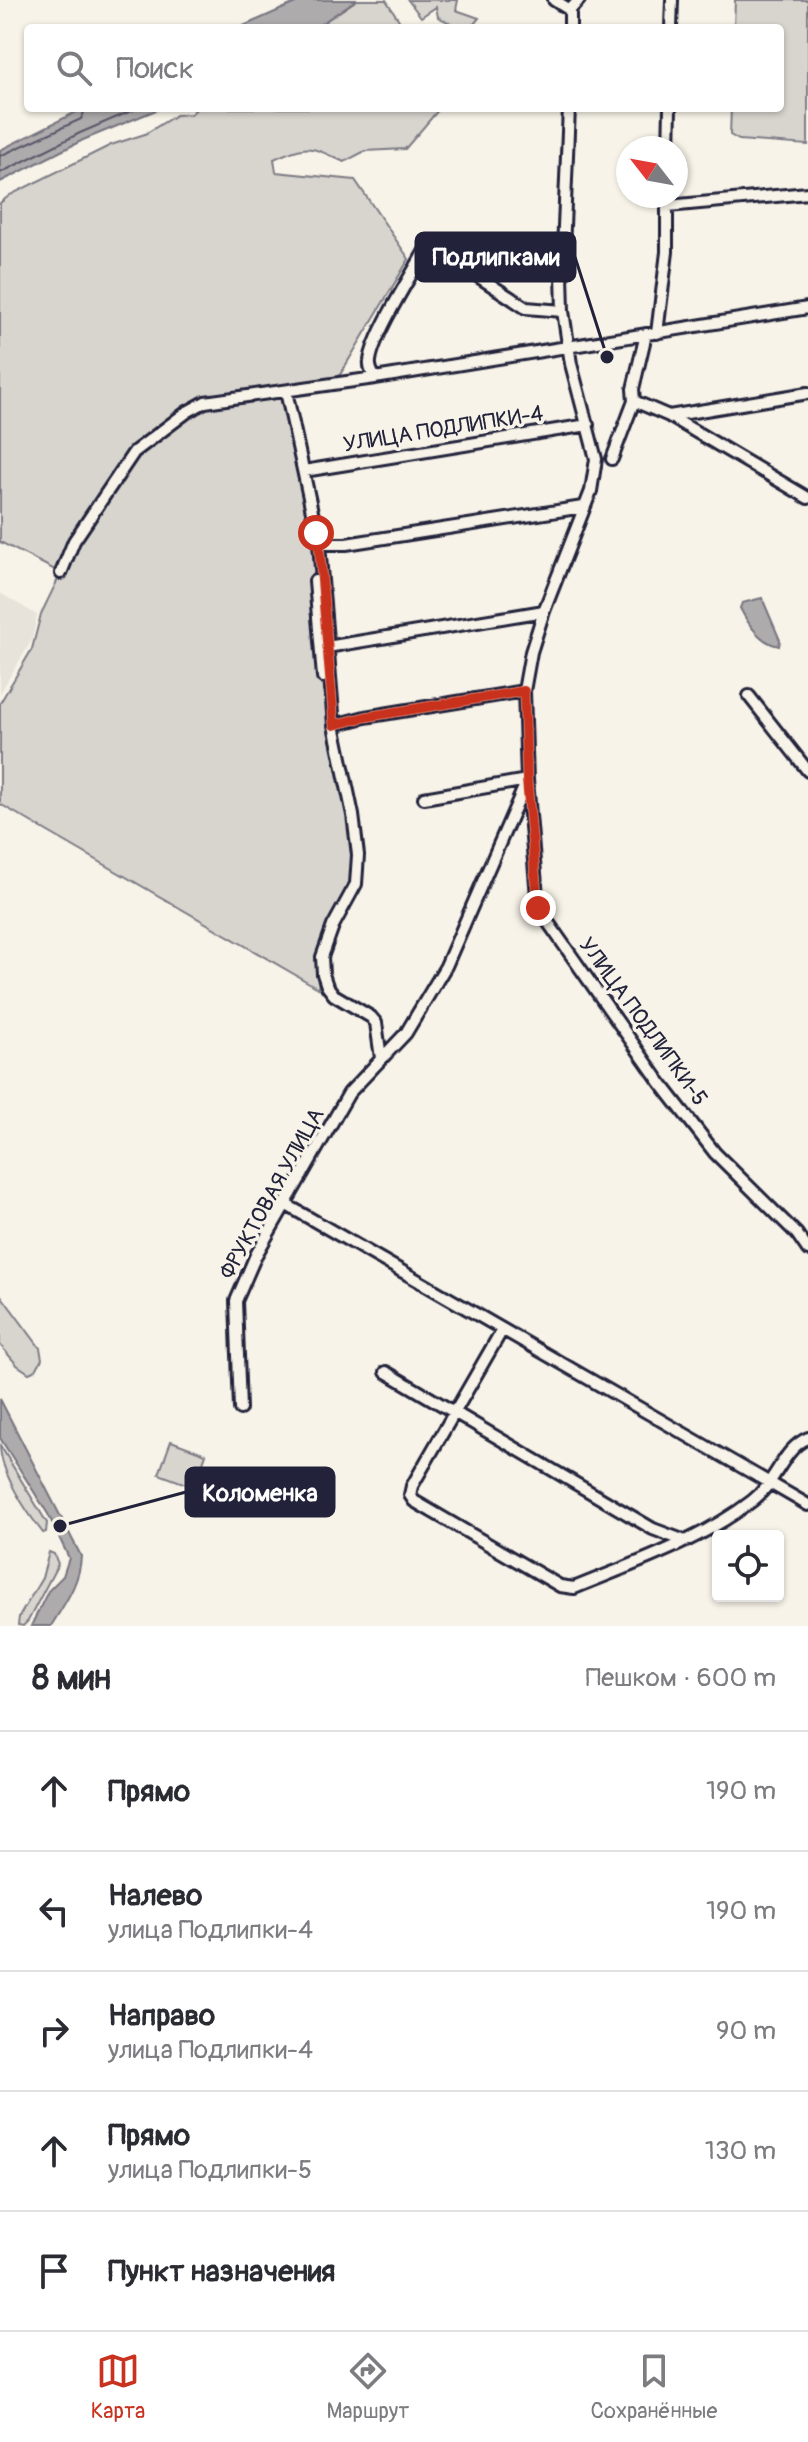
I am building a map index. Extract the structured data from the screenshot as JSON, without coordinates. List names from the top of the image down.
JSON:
{
  "streets": {
    "street": ["УЛИЦА ПОДЛИПКИ-4", "УЛИЦА ПОДЛИПКИ-5", "ФРУКТОВАЯ УЛИЦА"]
  },
  "crossings": [
    ["УЛИЦА ПОДЛИПКИ-5", "ФРУКТОВАЯ УЛИЦА"]
  ],
  "places": ["Подлипками", "Коломенка"],
  "north": "top left",
  "page": {
    "search": "Поиск",
    "heading": ["8 мин", "Пешком · 600 m"],
    "list": [
      ["Прямо", "190 m"],
      ["Налево", "улица Подлипки-4", "190 m"],
      ["Направо", "улица Подлипки-4", "90 m"],
      ["Прямо", "улица Подлипки-5", "130 m"],
      "Пункт назначения"
    ],
    "nav": ["Карта", "Маршрут", "Сохранённые"]
  }
}
